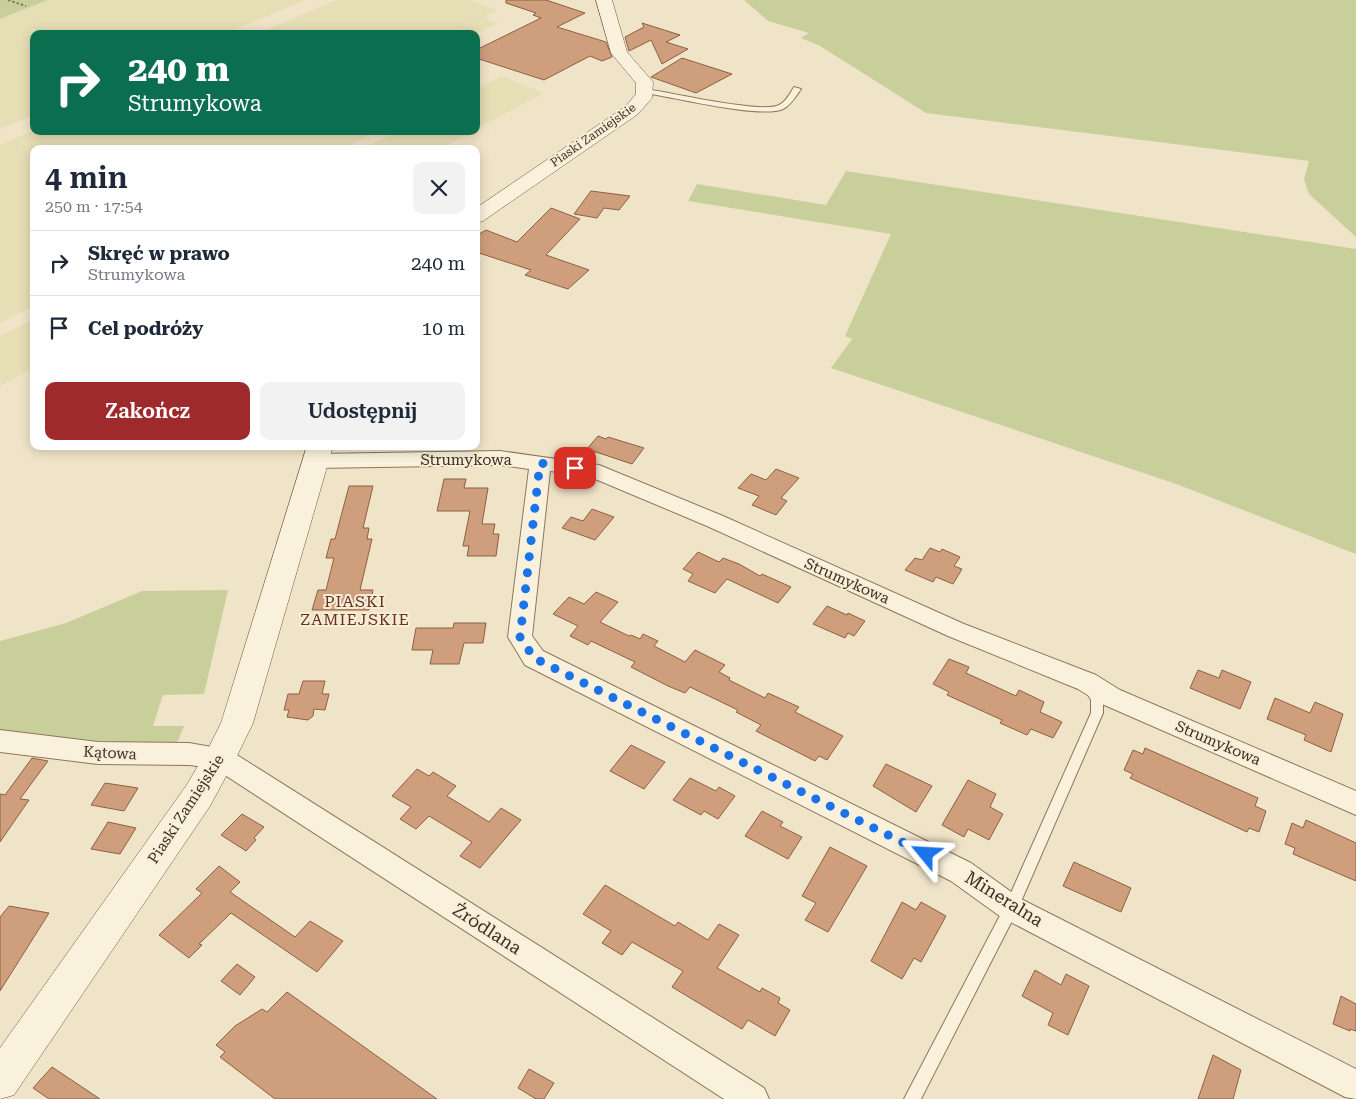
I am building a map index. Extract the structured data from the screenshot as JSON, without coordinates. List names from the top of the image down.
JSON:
{
  "streets": {
    "street": [
      "Piaski Zamiejskie",
      "Strumykowa",
      "Kątowa",
      "Mineralna",
      "Źródlana"
    ]
  },
  "crossings": [
    ["Piaski Zamiejskie", "Strumykowa"],
    ["Piaski Zamiejskie", "Kątowa"],
    ["Piaski Zamiejskie", "Źródlana"],
    ["Strumykowa", "Mineralna"],
    ["Kątowa", "Źródlana"]
  ],
  "districts": ["PIASKI ZAMIEJSKIE"],
  "page": {
    "turn": ["240 m", "Strumykowa"],
    "heading": ["4 min", "250 m · 17:54"],
    "list": [
      {
        "name": "Skręć w prawo",
        "note": "Strumykowa",
        "value": "240 m"
      },
      {
        "name": "Cel podróży",
        "value": "10 m"
      }
    ],
    "buttons": ["Zakończ", "Udostępnij"]
  }
}
